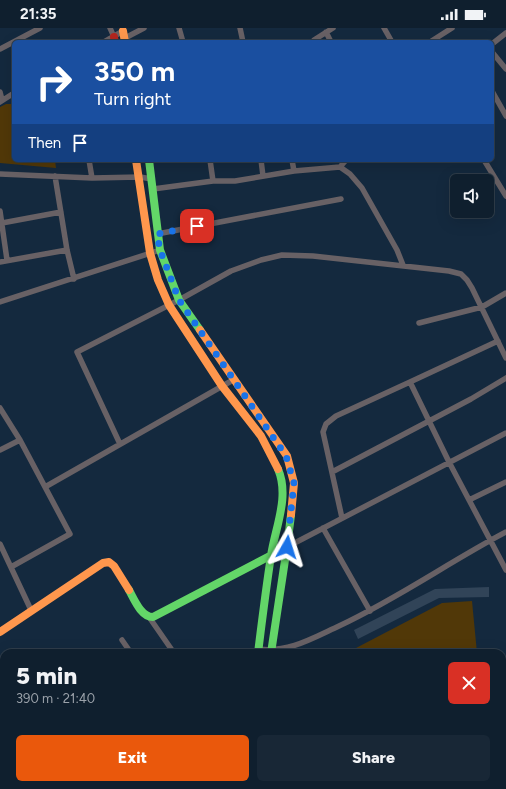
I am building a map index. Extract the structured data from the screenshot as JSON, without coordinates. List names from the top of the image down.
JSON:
{
  "page": {
    "status": "21:35",
    "turn": ["350 m", "Turn right"],
    "then": "Then",
    "heading": ["5 min", "390 m · 21:40"],
    "buttons": ["Exit", "Share"]
  }
}
